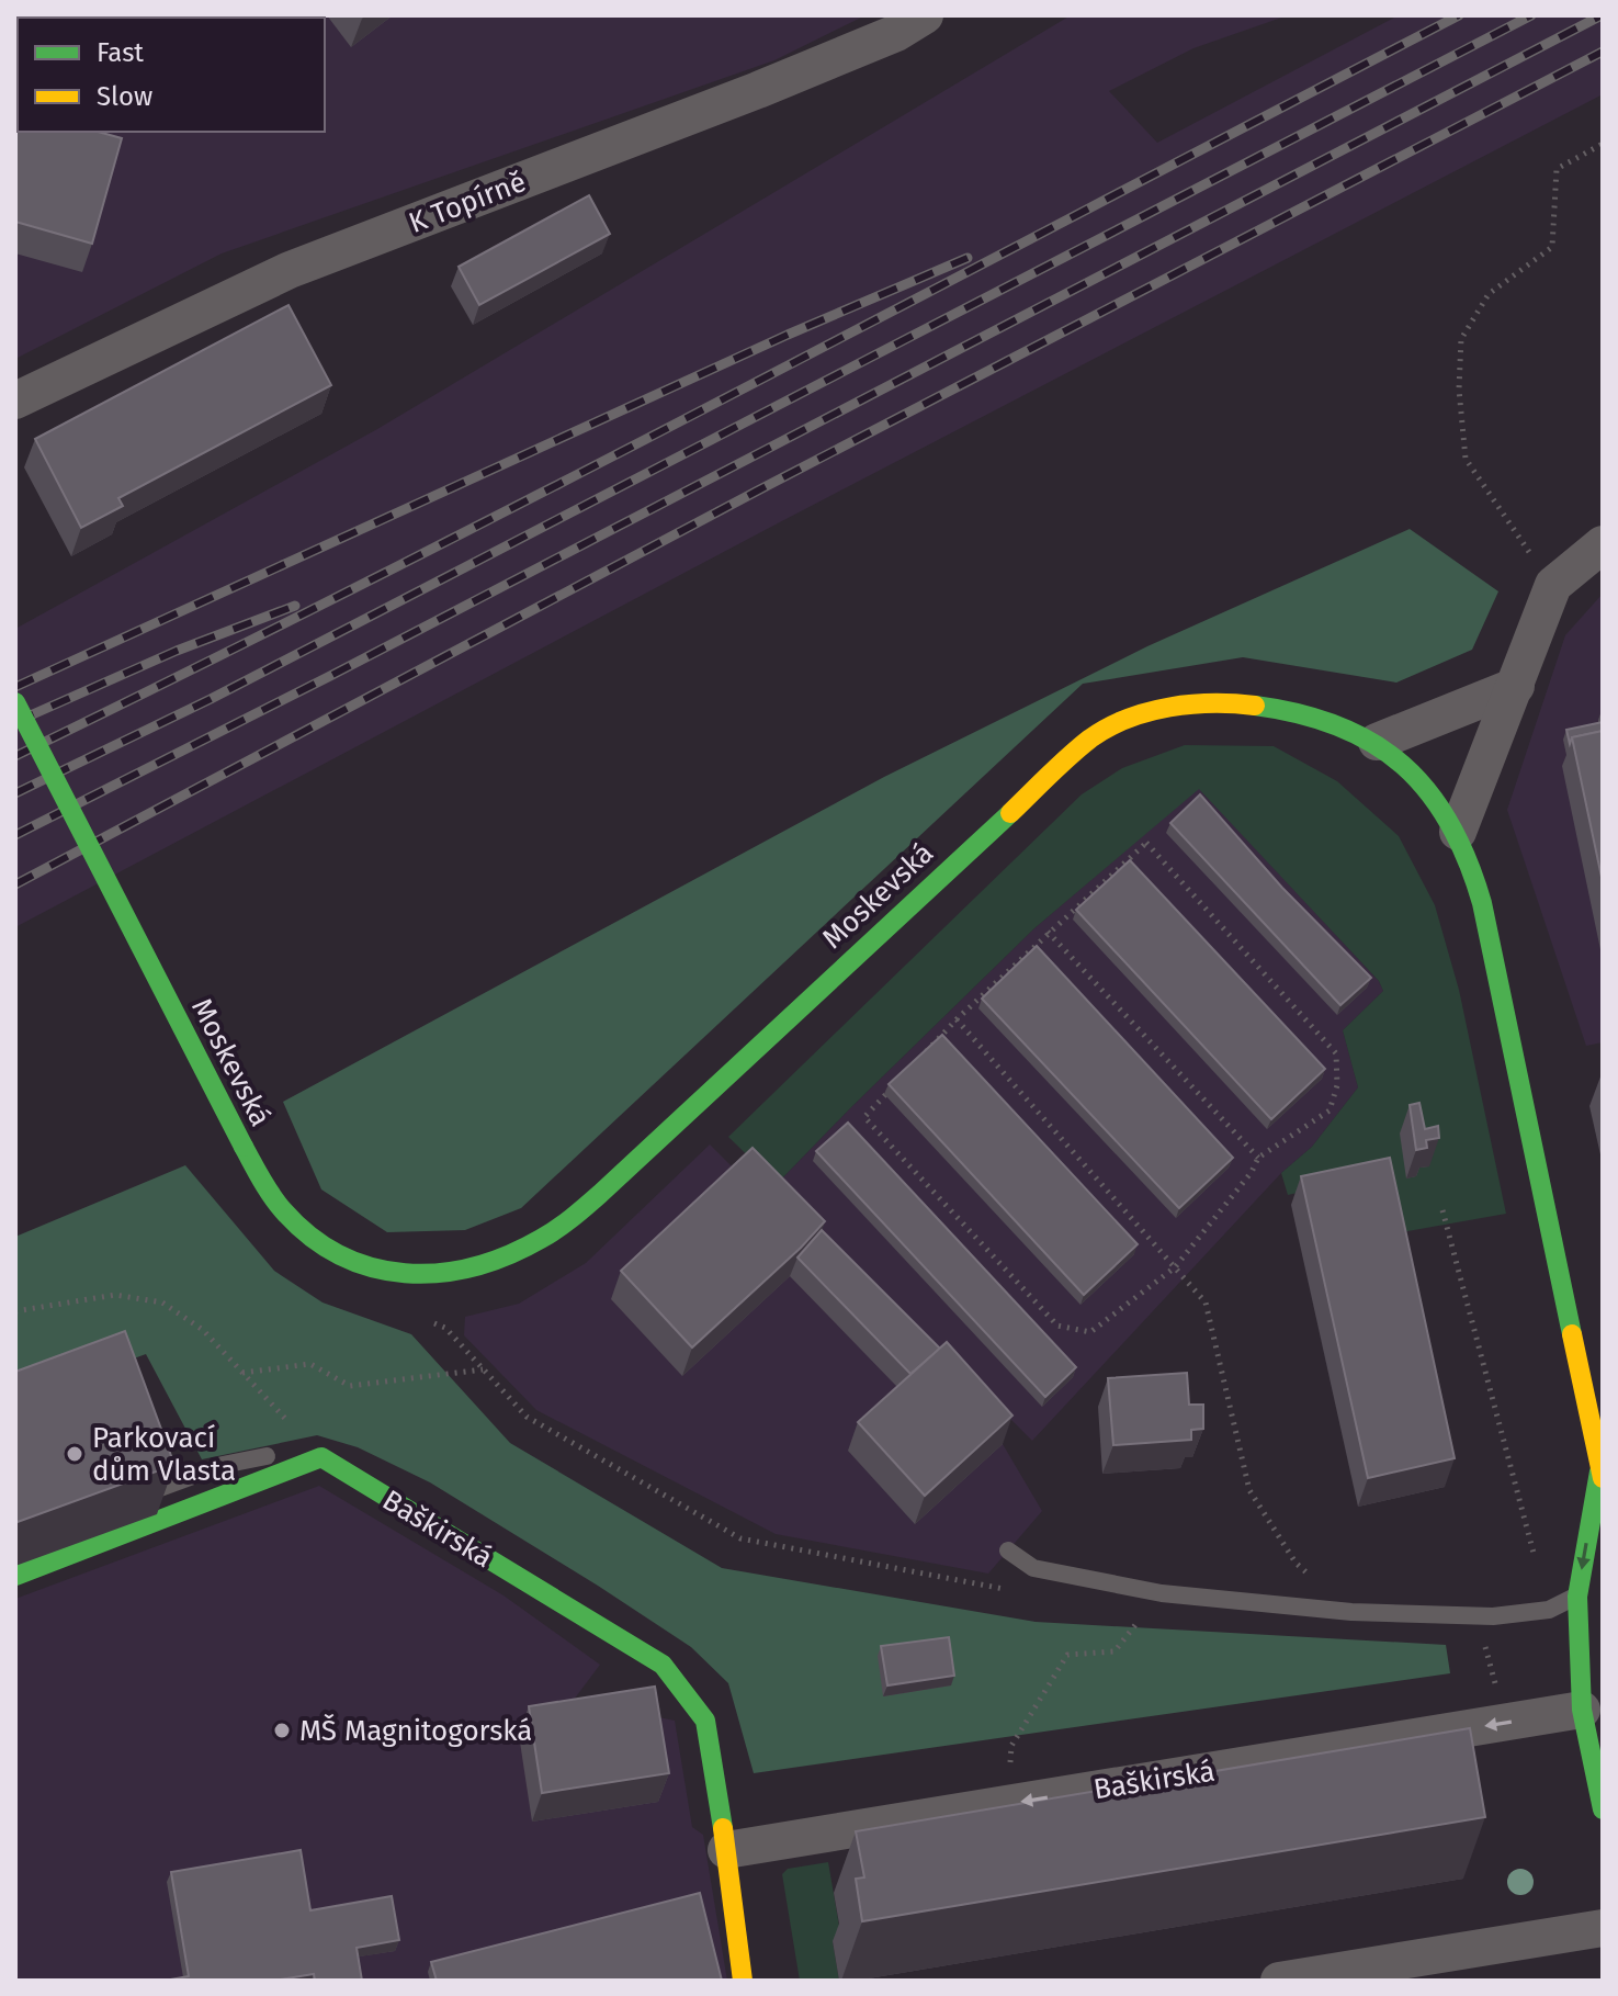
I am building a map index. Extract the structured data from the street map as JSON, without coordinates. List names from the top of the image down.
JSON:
{
  "streets": {
    "street": ["K Topírně", "Moskevská", "Baškirská"]
  },
  "crossings": [
    ["Moskevská", "Baškirská"]
  ],
  "places": ["Parkovací dům Vlasta", "MŠ Magnitogorská"],
  "legend": ["Fast", "Slow"]
}
